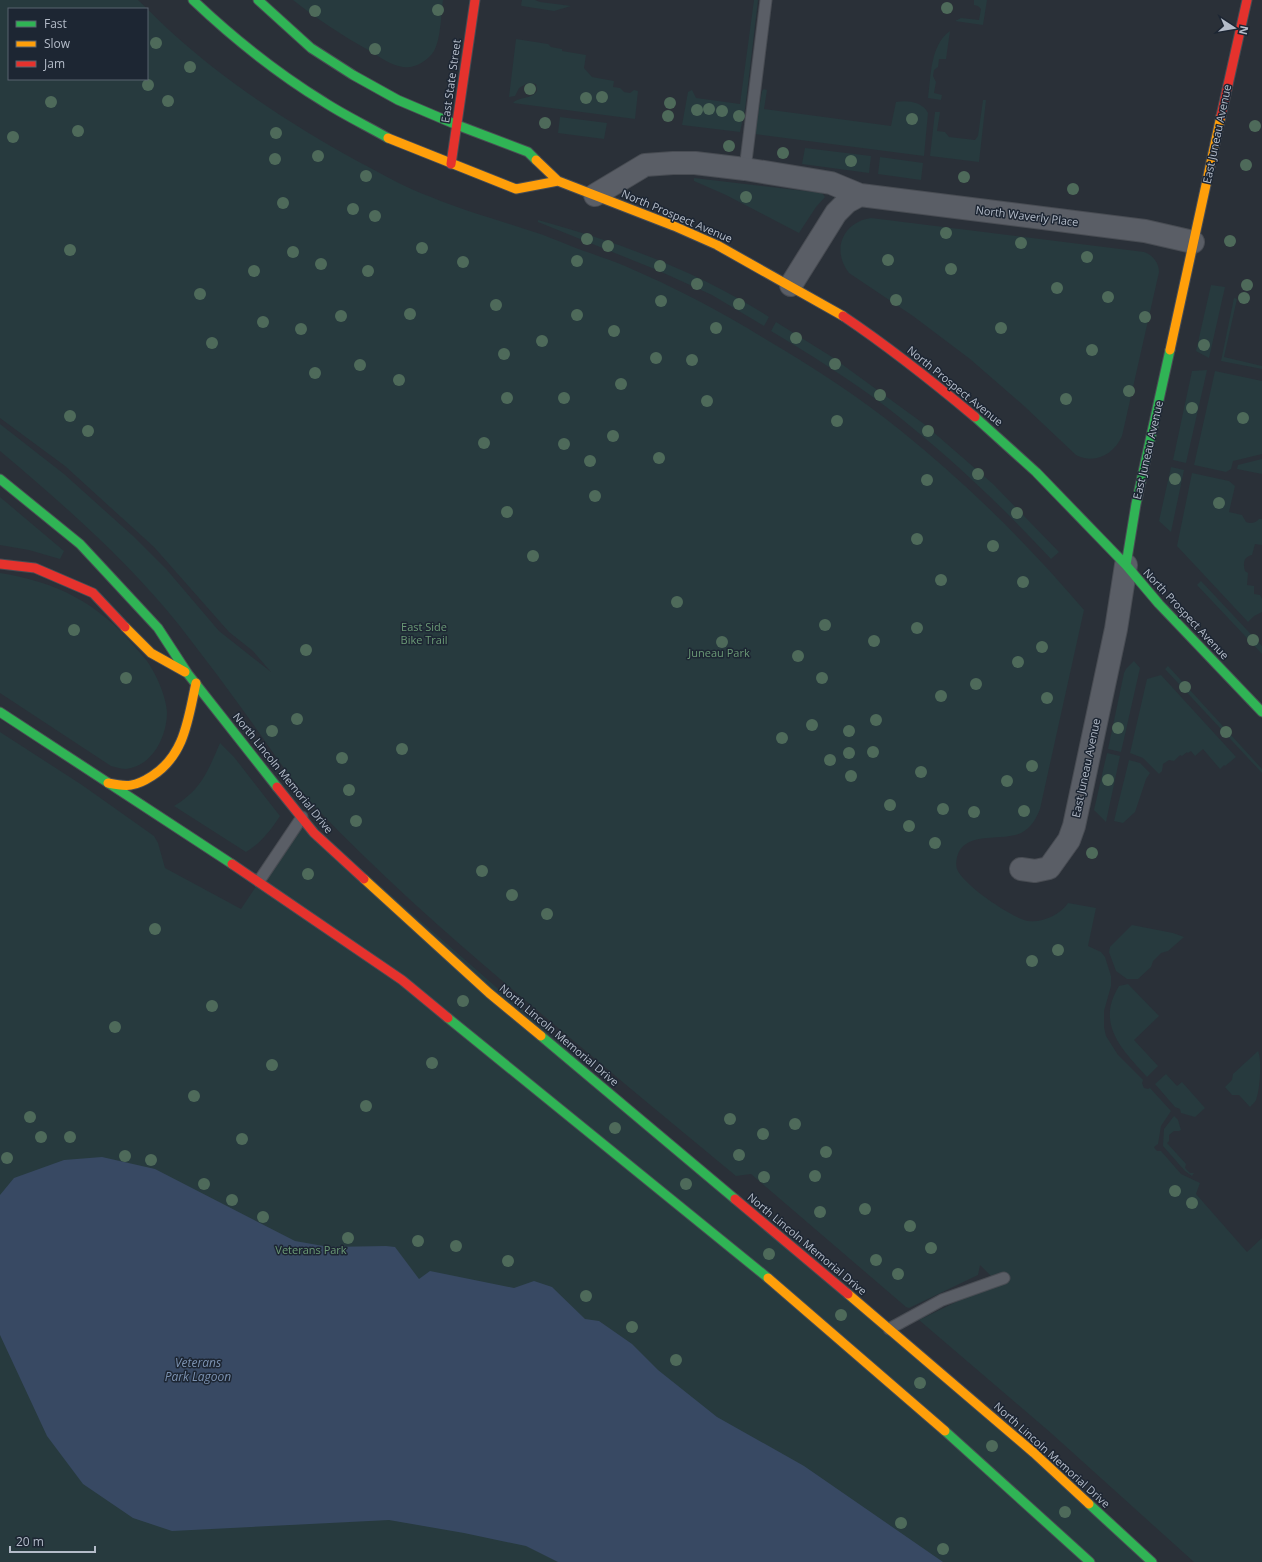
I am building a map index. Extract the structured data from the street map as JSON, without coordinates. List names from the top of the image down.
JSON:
{
  "streets": {
    "main road": [
      "East State Street",
      "East Juneau Avenue",
      "North Prospect Avenue",
      "North Lincoln Memorial Drive"
    ],
    "street": ["North Waverly Place"]
  },
  "crossings": [
    ["East State Street", "North Prospect Avenue"],
    ["East Juneau Avenue", "North Prospect Avenue"],
    ["East Juneau Avenue", "North Waverly Place"],
    ["North Prospect Avenue", "North Waverly Place"]
  ],
  "water": ["Veterans Park Lagoon"],
  "parks": ["East Side Bike Trail", "Juneau Park", "Veterans Park"],
  "legend": ["Fast", "Slow", "Jam"],
  "scale_bar": "20 m",
  "north": "right"
}
